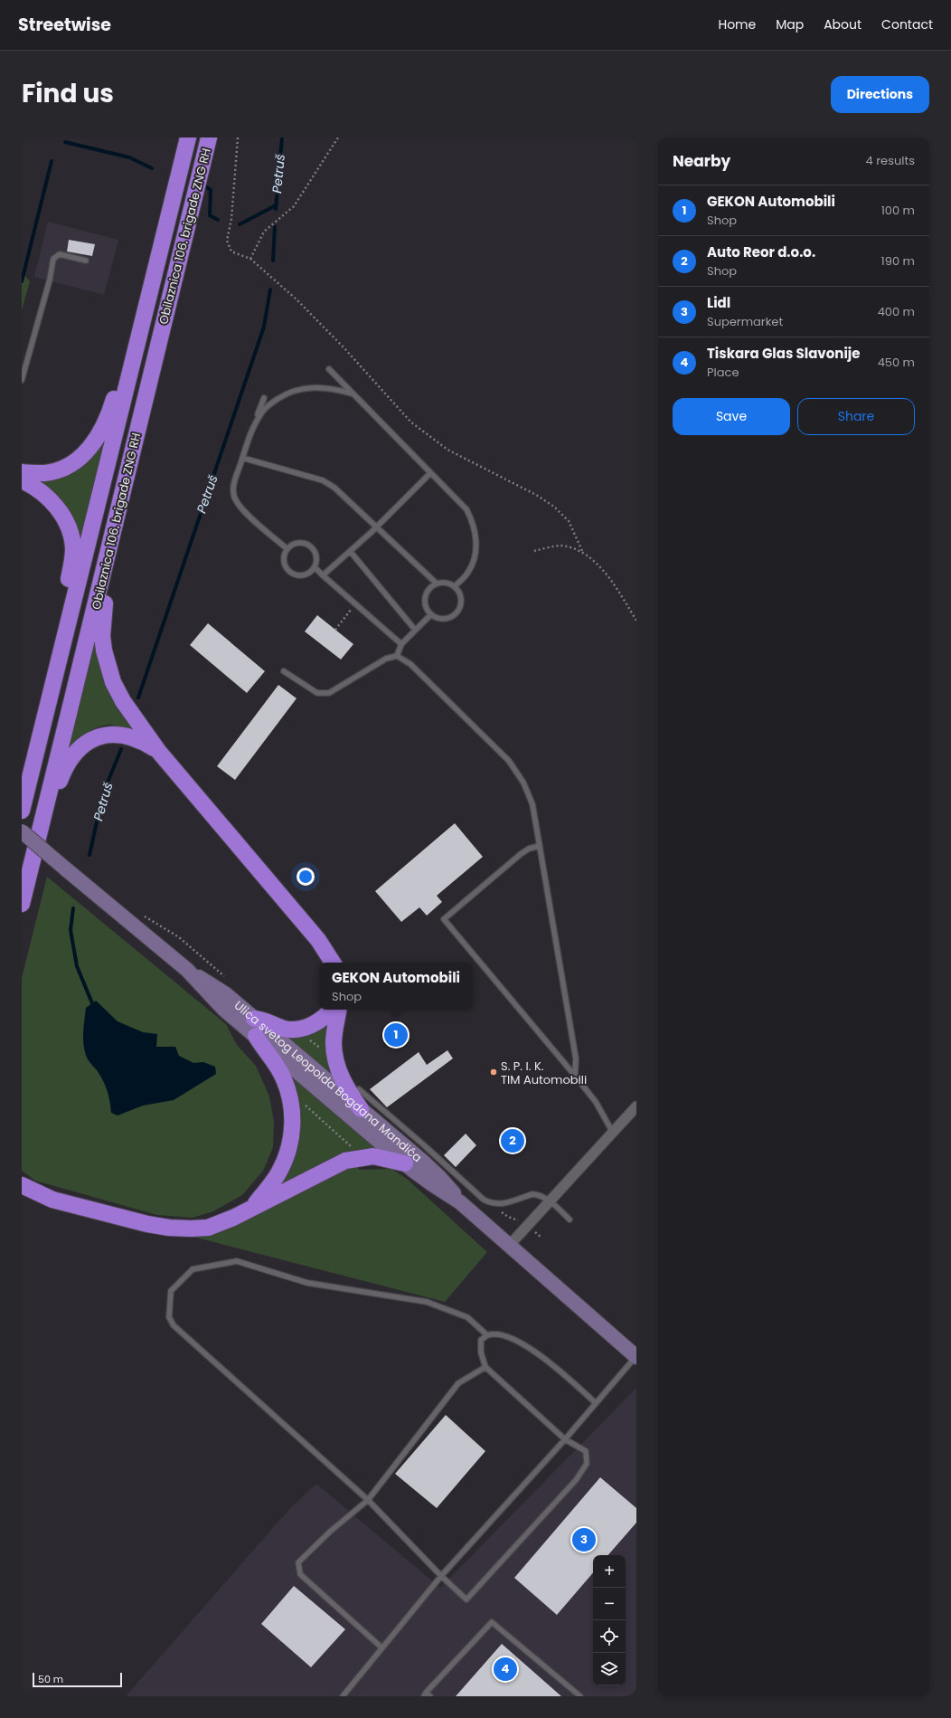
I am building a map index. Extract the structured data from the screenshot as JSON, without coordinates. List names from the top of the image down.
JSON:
{
  "streets": {
    "highway": ["Obilaznica 106. brigade ZNG RH"],
    "main road": ["Ulica svetog Leopolda Bogdana Mandića"]
  },
  "water": ["Petruš"],
  "places": ["S. P. I. K. TIM Automobili"],
  "scale_bar": "50 m",
  "page": {
    "header": "Streetwise",
    "nav": [
      "Home",
      "Map",
      "About",
      "Contact"
    ],
    "title": "Find us",
    "buttons": [
      "Directions",
      ["Save", "Share"]
    ],
    "heading": ["Nearby", "4 results"],
    "list": [
      {
        "mark": "1",
        "name": "GEKON Automobili",
        "note": "Shop",
        "value": "100 m"
      },
      {
        "mark": "2",
        "name": "Auto Reor d.o.o.",
        "note": "Shop",
        "value": "190 m"
      },
      {
        "mark": "3",
        "name": "Lidl",
        "note": "Supermarket",
        "value": "400 m"
      },
      {
        "mark": "4",
        "name": "Tiskara Glas Slavonije",
        "note": "Place",
        "value": "450 m"
      }
    ],
    "popup": ["GEKON Automobili", "Shop"],
    "pins": [
      "1",
      "2",
      "3",
      "4"
    ],
    "map_buttons": ["+", "−"],
    "scale": "50 m"
  }
}
